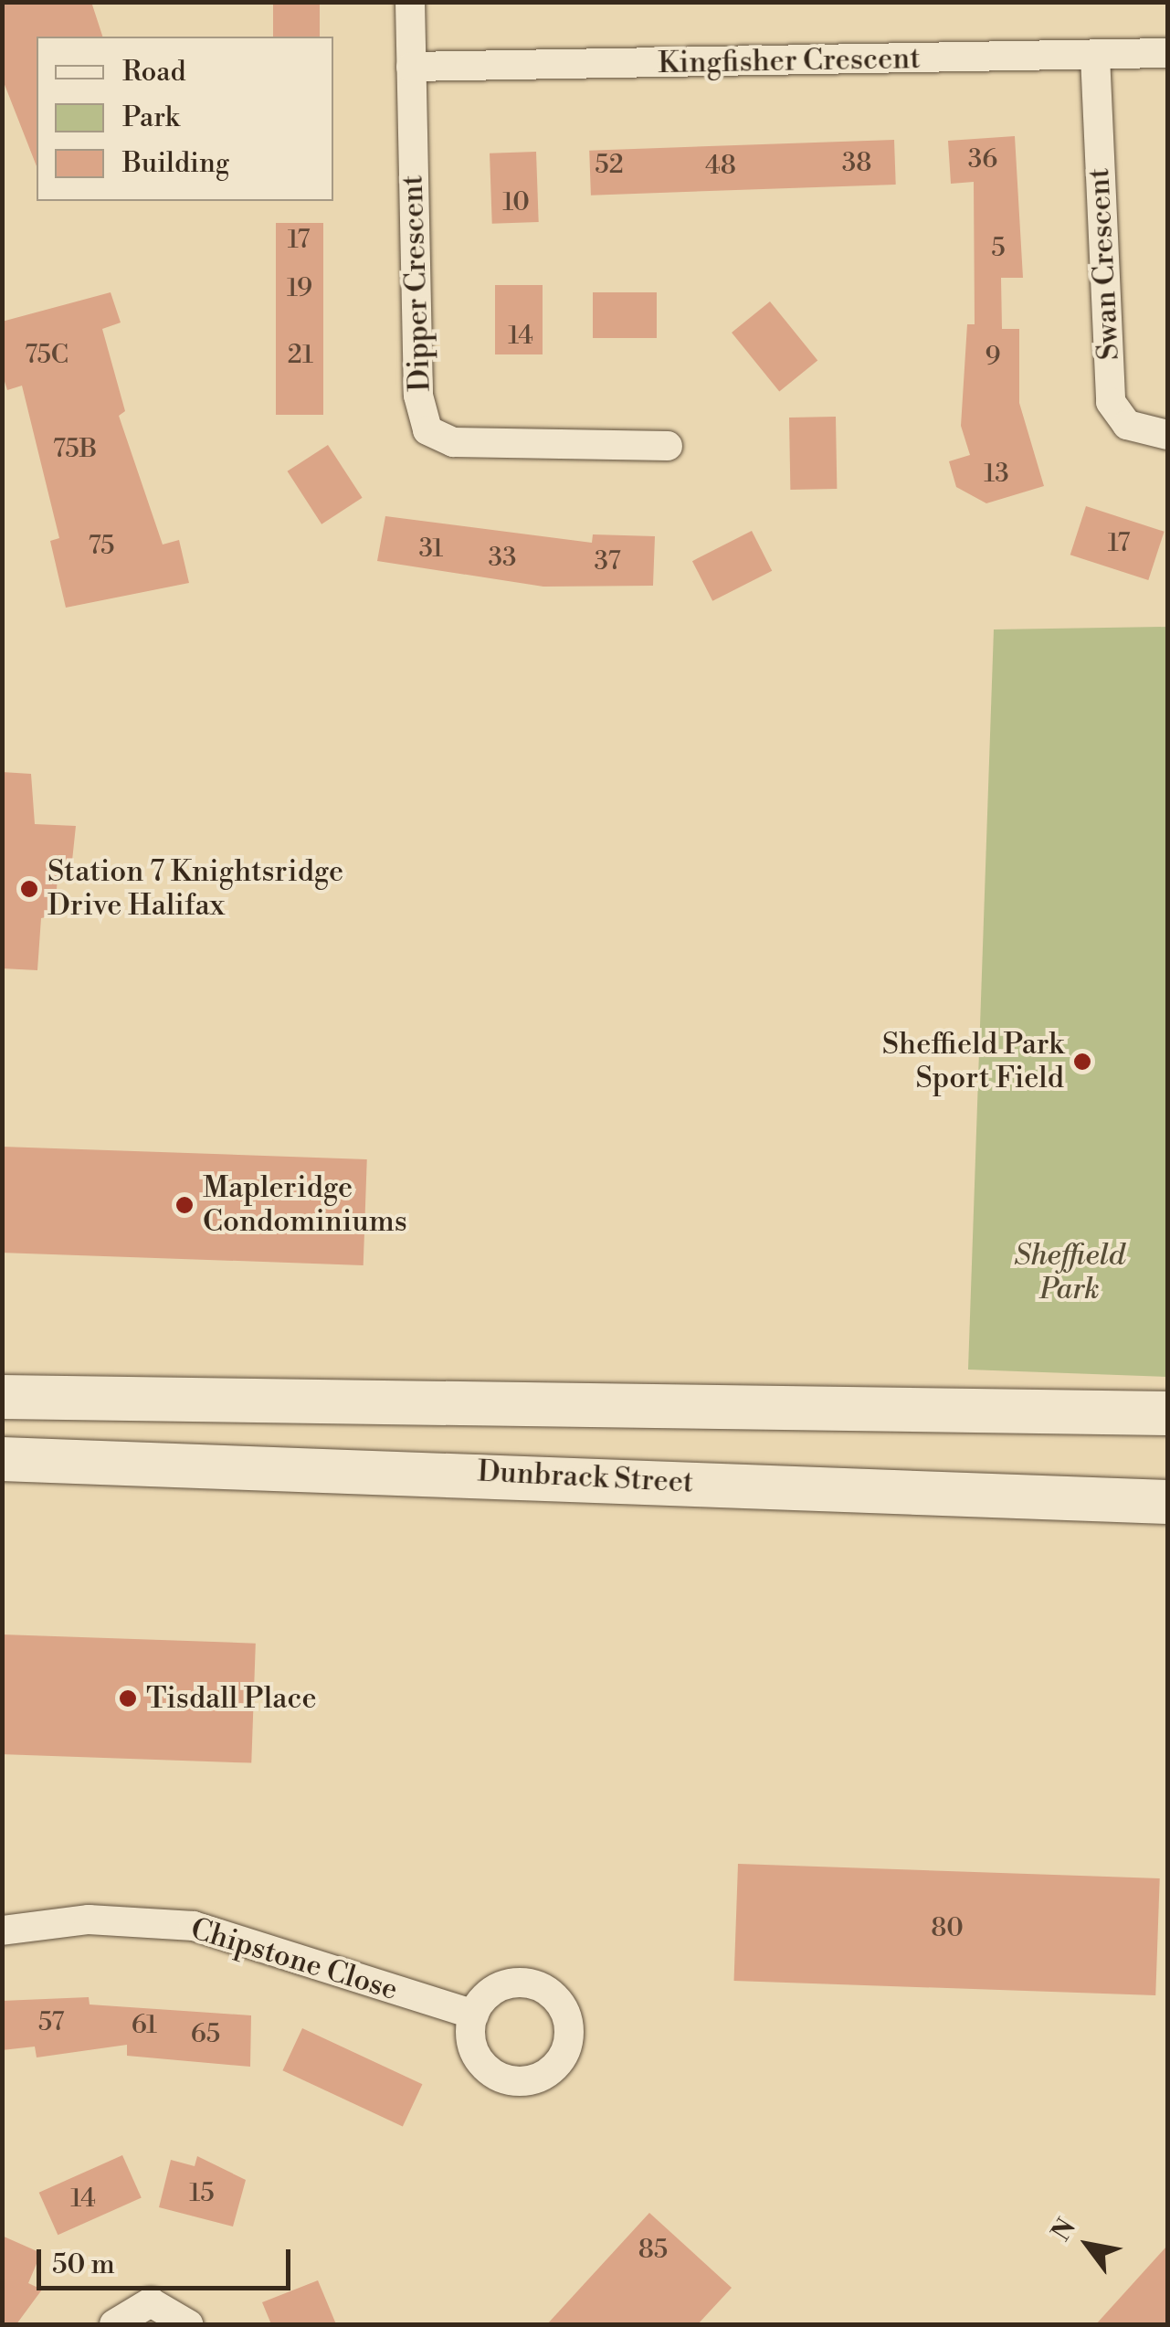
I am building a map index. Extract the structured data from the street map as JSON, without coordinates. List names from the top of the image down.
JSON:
{
  "streets": {
    "main road": ["Dunbrack Street"],
    "street": [
      "Kingfisher Crescent",
      "Swan Crescent",
      "Dipper Crescent",
      "Chipstone Close"
    ]
  },
  "crossings": [
    ["Kingfisher Crescent", "Swan Crescent"],
    ["Kingfisher Crescent", "Dipper Crescent"]
  ],
  "parks": ["Sheffield Park"],
  "places": [
    "Station 7 Knightsridge Drive Halifax",
    "Sheffield Park Sport Field",
    "Mapleridge Condominiums",
    "Tisdall Place"
  ],
  "house_numbers": [
    "36",
    "38",
    "52",
    "48",
    "10",
    "17",
    "5",
    "19",
    "14",
    "75C",
    "21",
    "9",
    "75B",
    "13",
    "17",
    "75",
    "31",
    "33",
    "37",
    "80",
    "57",
    "61",
    "65",
    "15",
    "14",
    "85"
  ],
  "legend": ["Road", "Park", "Building"],
  "scale_bar": "50 m",
  "north": "top left"
}
